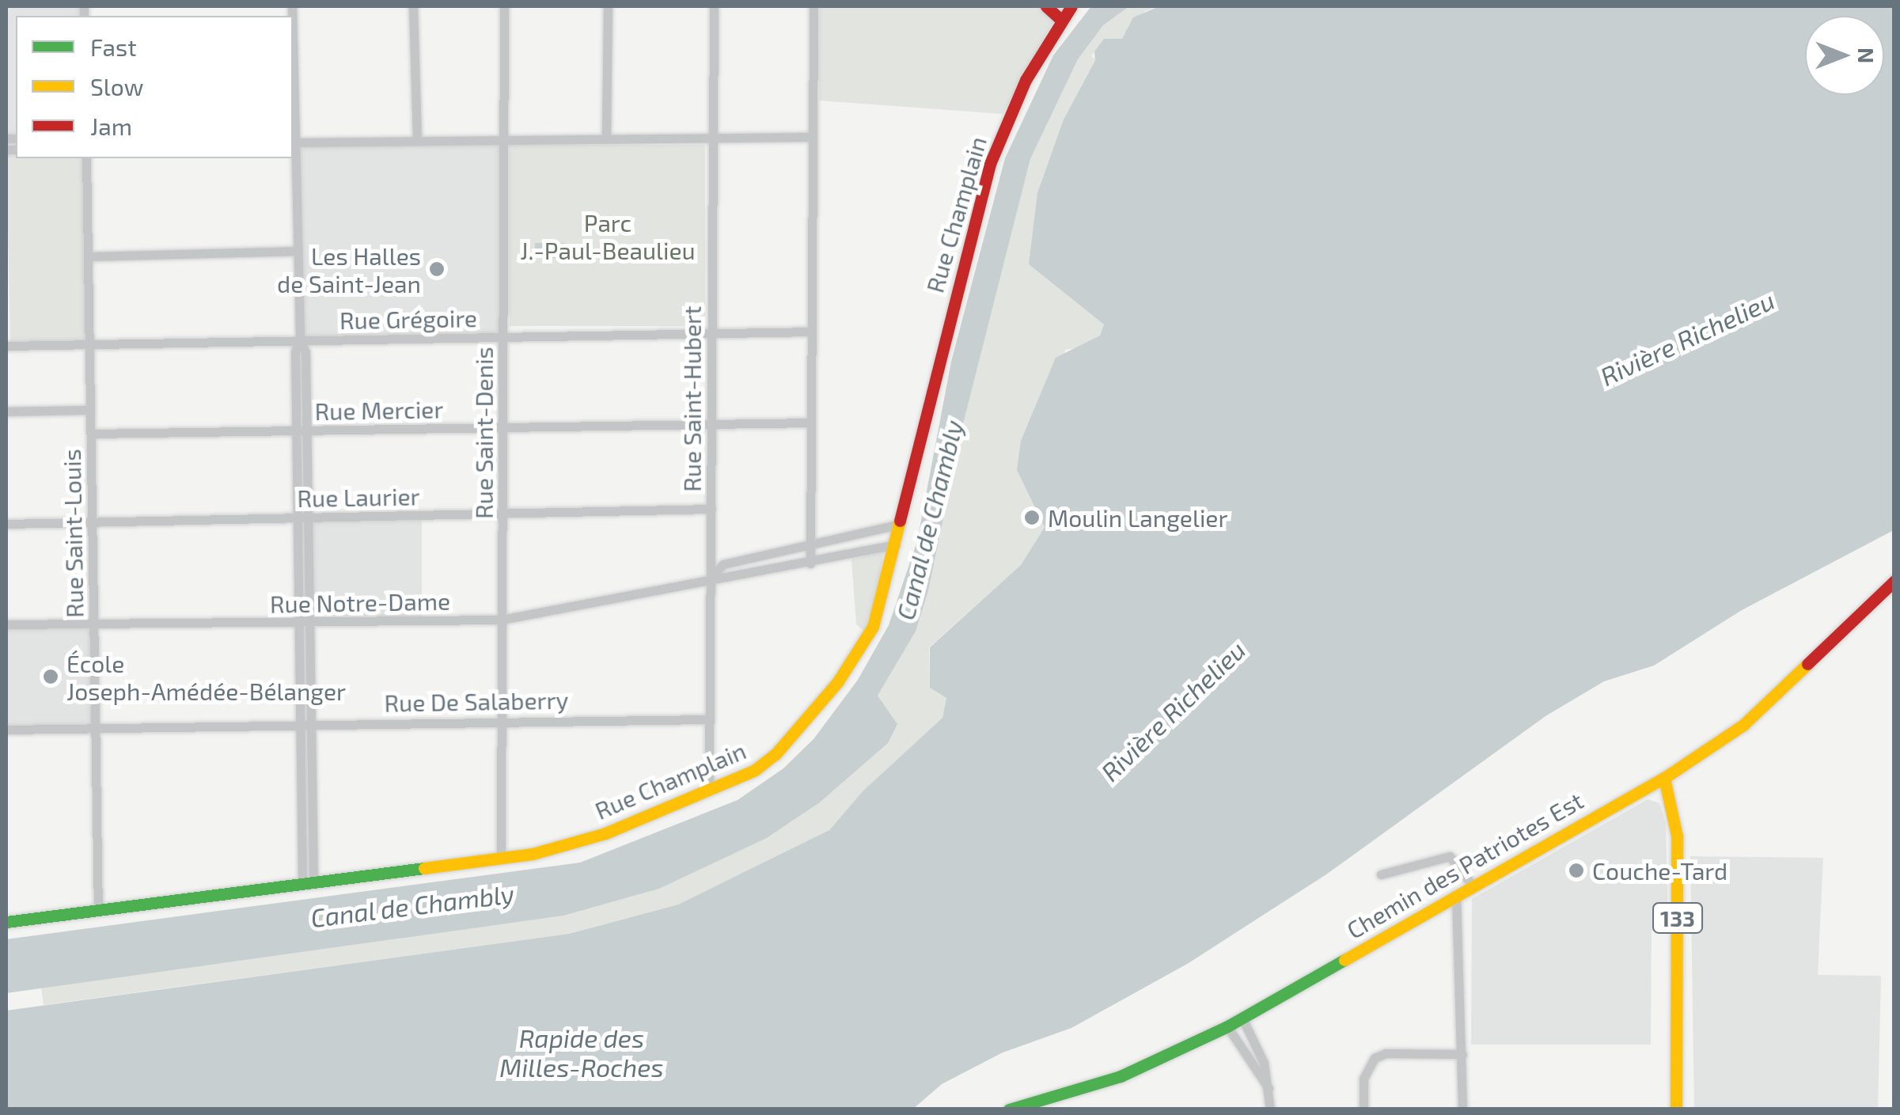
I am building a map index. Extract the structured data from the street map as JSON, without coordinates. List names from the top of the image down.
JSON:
{
  "streets": {
    "street": [
      "Rue Champlain",
      "Rue Grégoire",
      "Rue Saint-Hubert",
      "Rue Mercier",
      "Rue Saint-Denis",
      "Rue Laurier",
      "Rue Saint-Louis",
      "Rue Notre-Dame",
      "Rue De Salaberry",
      "Chemin des Patriotes Est",
      "133"
    ]
  },
  "crossings": [
    ["Rue Champlain", "Rue Saint-Hubert"],
    ["Rue Champlain", "Rue Saint-Denis"],
    ["Rue Champlain", "Rue Saint-Louis"],
    ["Rue Champlain", "Rue Notre-Dame"],
    ["Rue Grégoire", "Rue Saint-Hubert"],
    ["Rue Grégoire", "Rue Saint-Denis"],
    ["Rue Grégoire", "Rue Saint-Louis"],
    ["Rue Saint-Hubert", "Rue Mercier"],
    ["Rue Saint-Hubert", "Rue Laurier"],
    ["Rue Saint-Hubert", "Rue Notre-Dame"],
    ["Rue Saint-Hubert", "Rue De Salaberry"],
    ["Rue Mercier", "Rue Saint-Denis"],
    ["Rue Mercier", "Rue Saint-Louis"],
    ["Rue Saint-Denis", "Rue Laurier"],
    ["Rue Saint-Denis", "Rue Notre-Dame"],
    ["Rue Saint-Denis", "Rue De Salaberry"],
    ["Rue Laurier", "Rue Saint-Louis"],
    ["Rue Saint-Louis", "Rue Notre-Dame"],
    ["Rue Saint-Louis", "Rue De Salaberry"],
    ["Chemin des Patriotes Est", "133"]
  ],
  "water": ["Rivière Richelieu", "Canal de Chambly", "Rapide des Milles-Roches"],
  "parks": ["Parc J.-Paul-Beaulieu"],
  "places": [
    "Les Halles de Saint-Jean",
    "Moulin Langelier",
    "École Joseph-Amédée-Bélanger",
    "Couche-Tard"
  ],
  "legend": ["Fast", "Slow", "Jam"],
  "north": "right"
}
